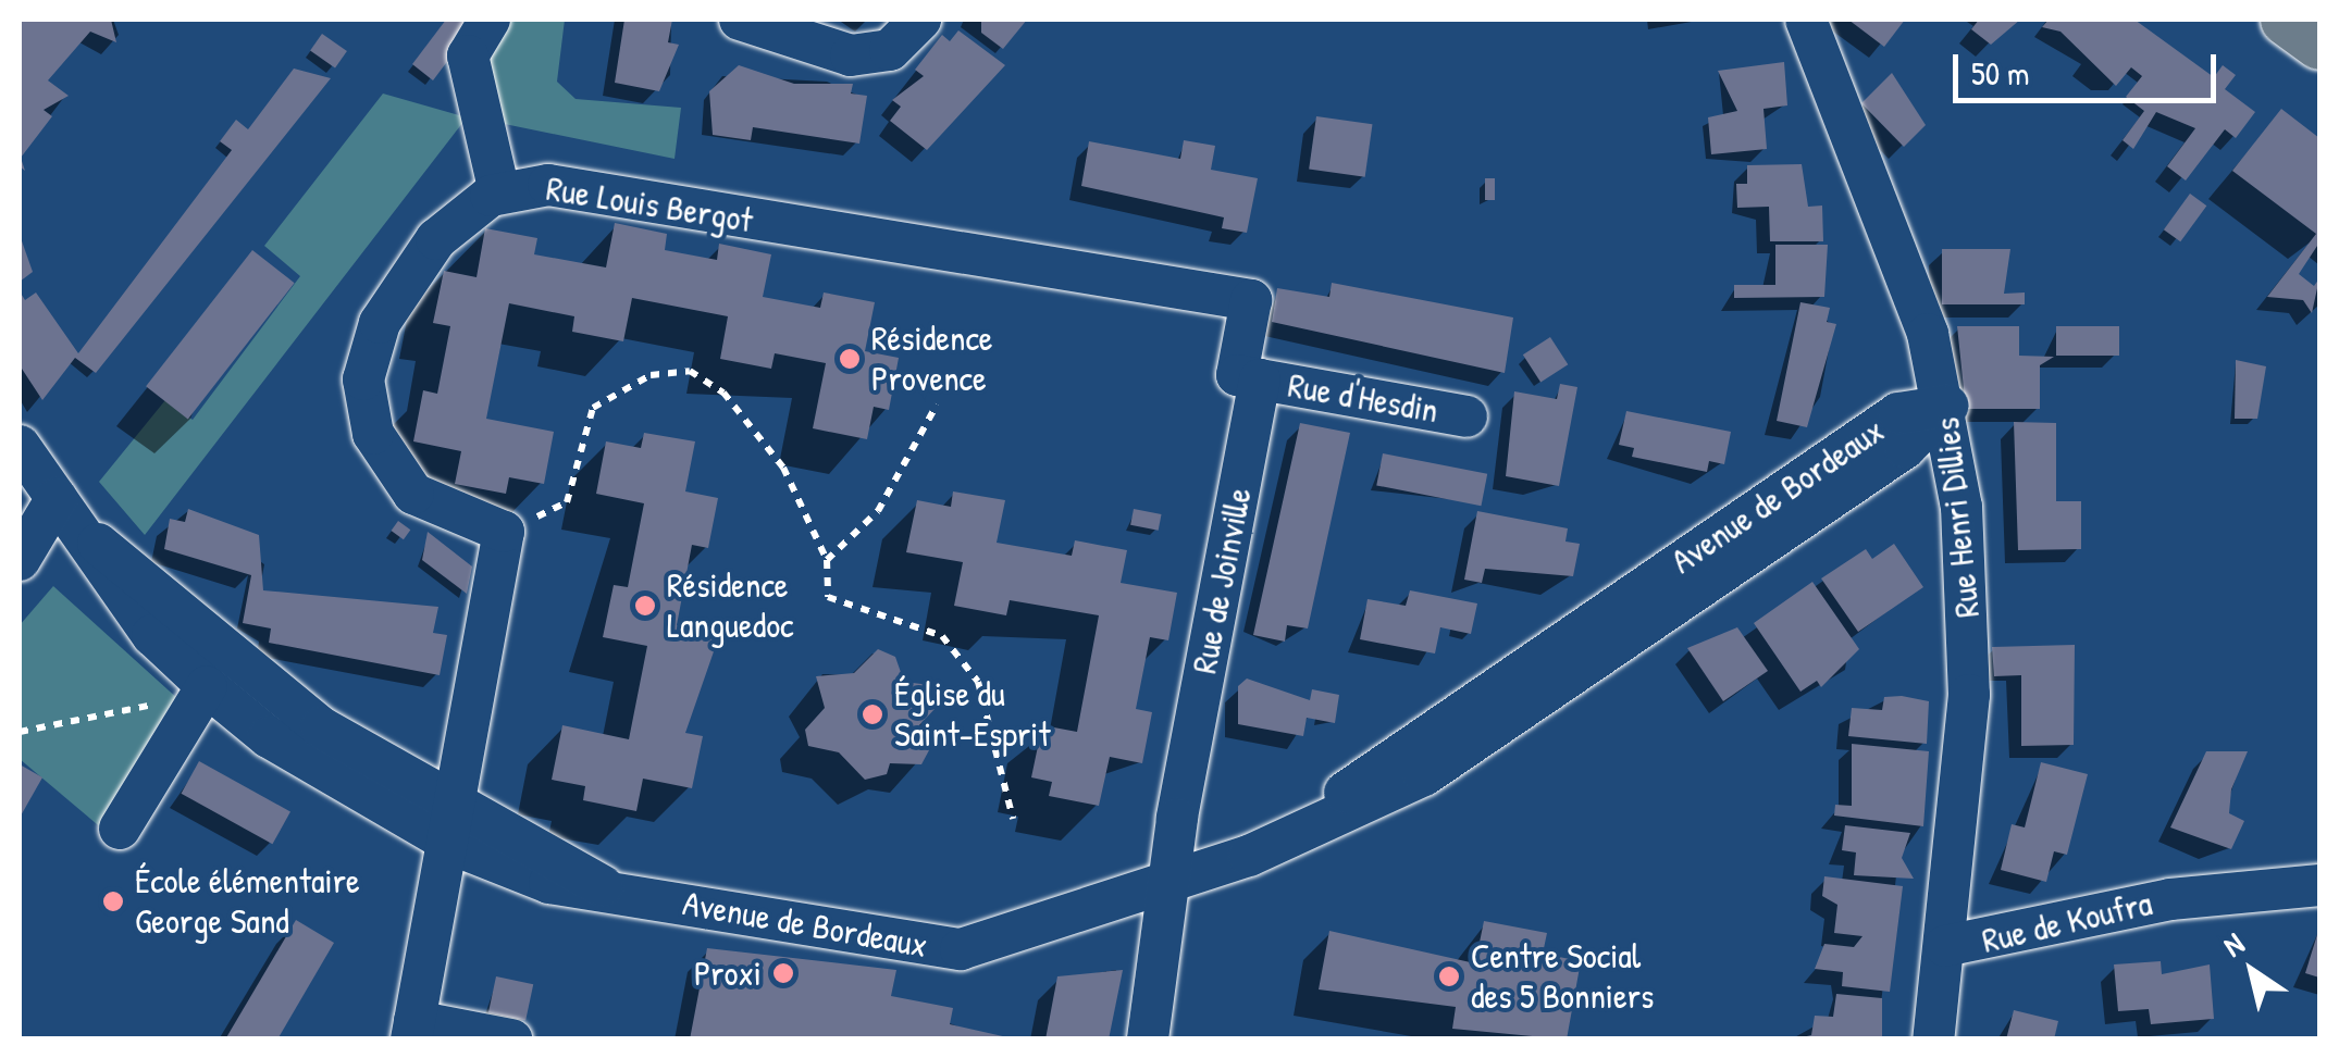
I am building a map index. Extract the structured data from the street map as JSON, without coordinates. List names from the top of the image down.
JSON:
{
  "streets": {
    "street": [
      "Rue Louis Bergot",
      "Rue d'Hesdin",
      "Avenue de Bordeaux",
      "Rue Henri Dillies",
      "Rue de Joinville",
      "Rue de Koufra"
    ]
  },
  "crossings": [
    ["Rue Louis Bergot", "Rue d'Hesdin"],
    ["Rue Louis Bergot", "Rue de Joinville"],
    ["Rue d'Hesdin", "Rue de Joinville"],
    ["Avenue de Bordeaux", "Rue Henri Dillies"],
    ["Avenue de Bordeaux", "Rue de Joinville"],
    ["Rue Henri Dillies", "Rue de Koufra"]
  ],
  "places": [
    "Résidence Provence",
    "Résidence Languedoc",
    "Église du Saint-Esprit",
    "École élémentaire George Sand",
    "Proxi",
    "Centre Social des 5 Bonniers"
  ],
  "scale_bar": "50 m",
  "north": "top left"
}
